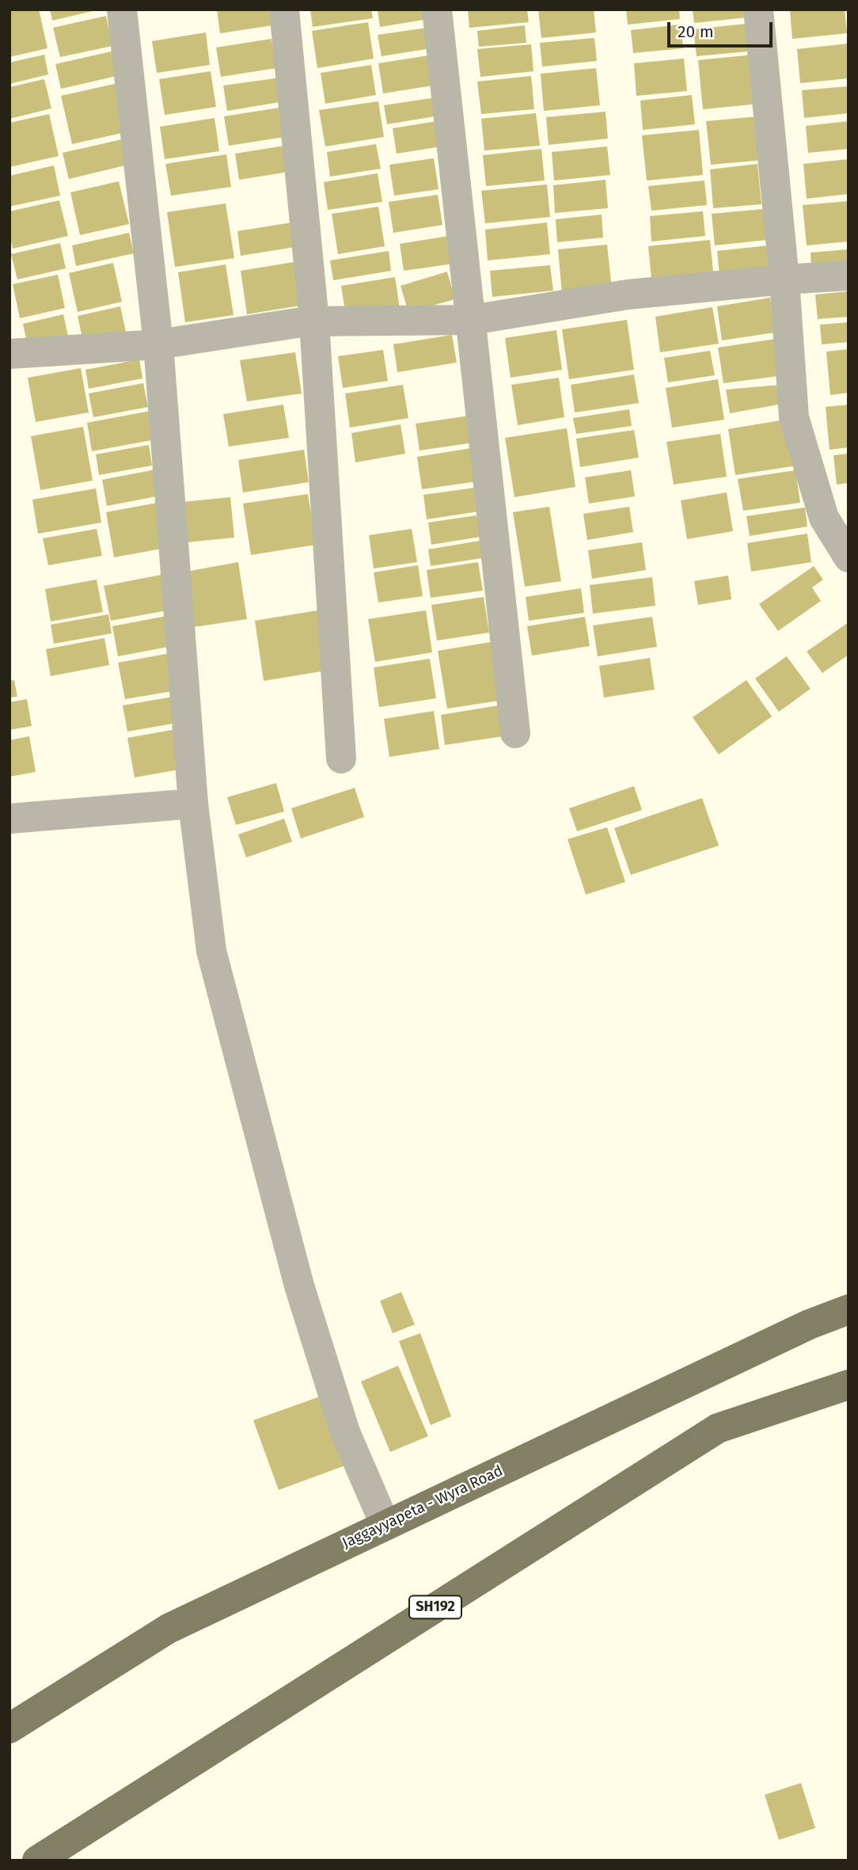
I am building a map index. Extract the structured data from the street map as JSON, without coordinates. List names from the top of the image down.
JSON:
{
  "streets": {
    "main road": ["Jaggayyapeta - Wyra Road", "SH192"]
  },
  "scale_bar": "20 m"
}
